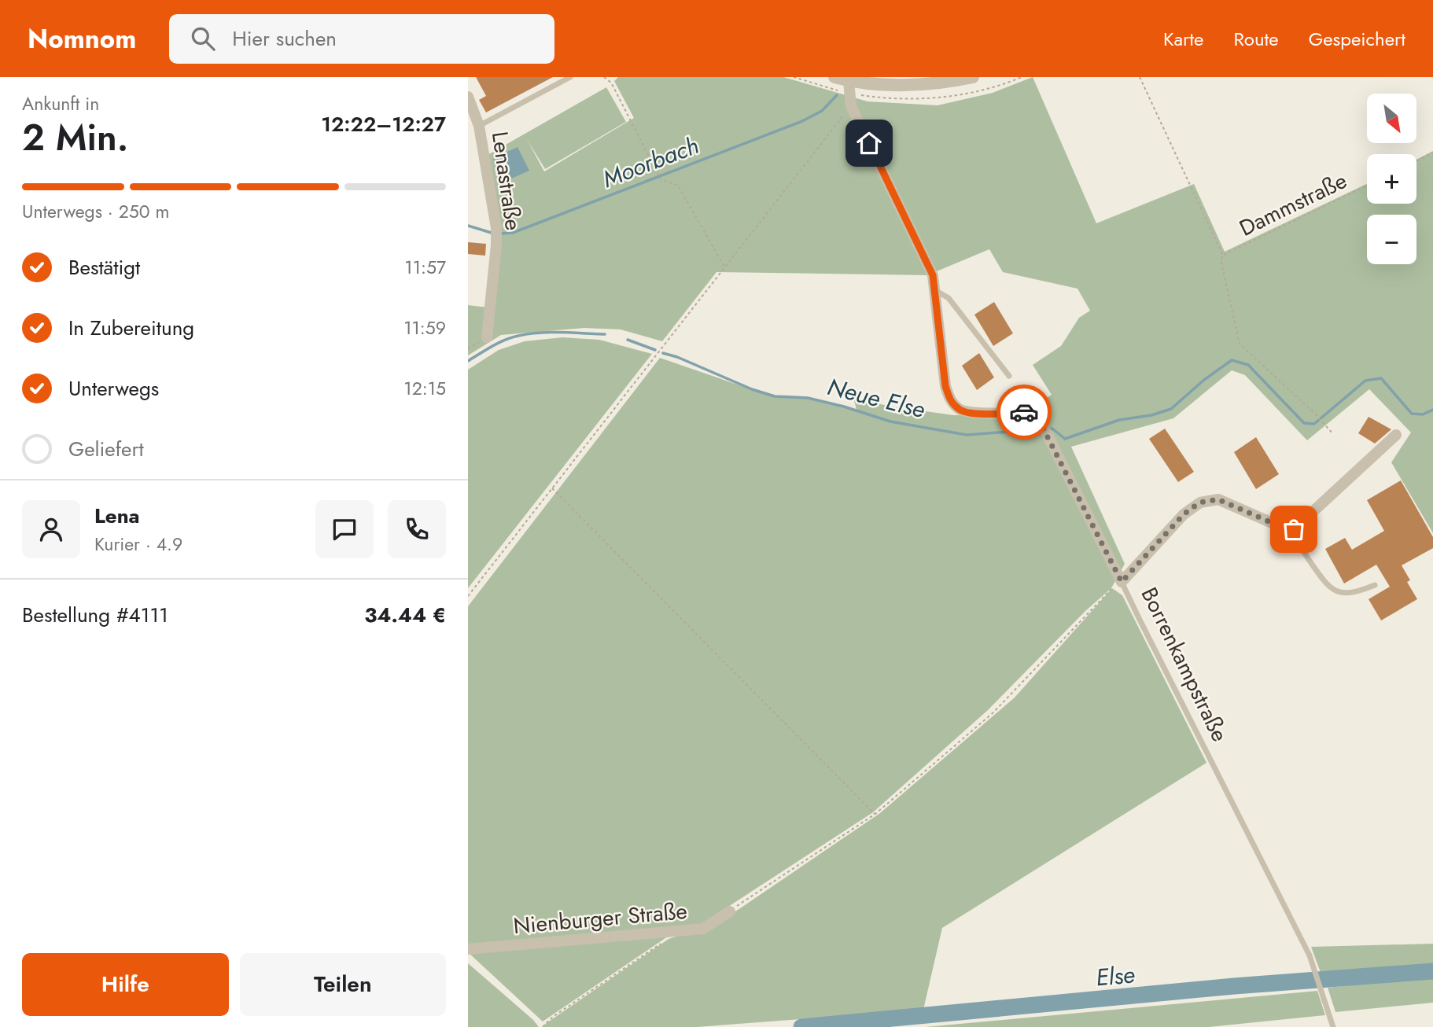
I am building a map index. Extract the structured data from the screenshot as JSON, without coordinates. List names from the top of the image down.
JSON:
{
  "streets": {
    "street": ["Lenastraße", "Borrenkampstraße", "Nienburger Straße"],
    "path": ["Dammstraße"]
  },
  "water": ["Moorbach", "Neue Else", "Else"],
  "north": "bottom right",
  "page": {
    "header": "Nomnom",
    "search": "Hier suchen",
    "nav": ["Karte", "Route", "Gespeichert"],
    "heading": ["2 Min.", "Ankunft in", "12:22–12:27"],
    "panel": [
      "Lena",
      "Kurier · 4.9",
      "Bestellung #4111",
      "34.44 €"
    ],
    "map_buttons": ["+", "−"],
    "bar": "Unterwegs · 250 m",
    "list": [
      ["Bestätigt", "11:57"],
      ["In Zubereitung", "11:59"],
      ["Unterwegs", "12:15"],
      "Geliefert"
    ],
    "buttons": ["Hilfe", "Teilen"]
  }
}
